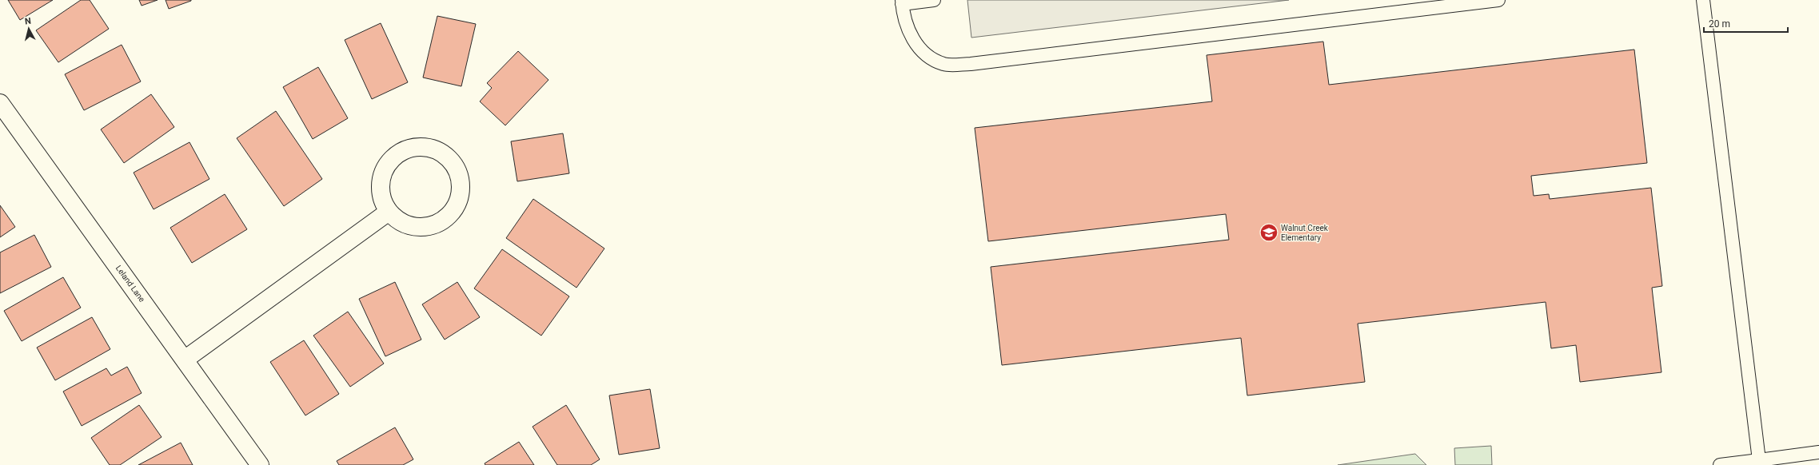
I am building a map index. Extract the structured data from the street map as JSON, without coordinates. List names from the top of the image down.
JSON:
{
  "streets": {
    "street": ["Leland Lane"]
  },
  "places": {
    "school or university": ["Walnut Creek Elementary"]
  },
  "scale_bar": "20 m",
  "north": "top"
}
